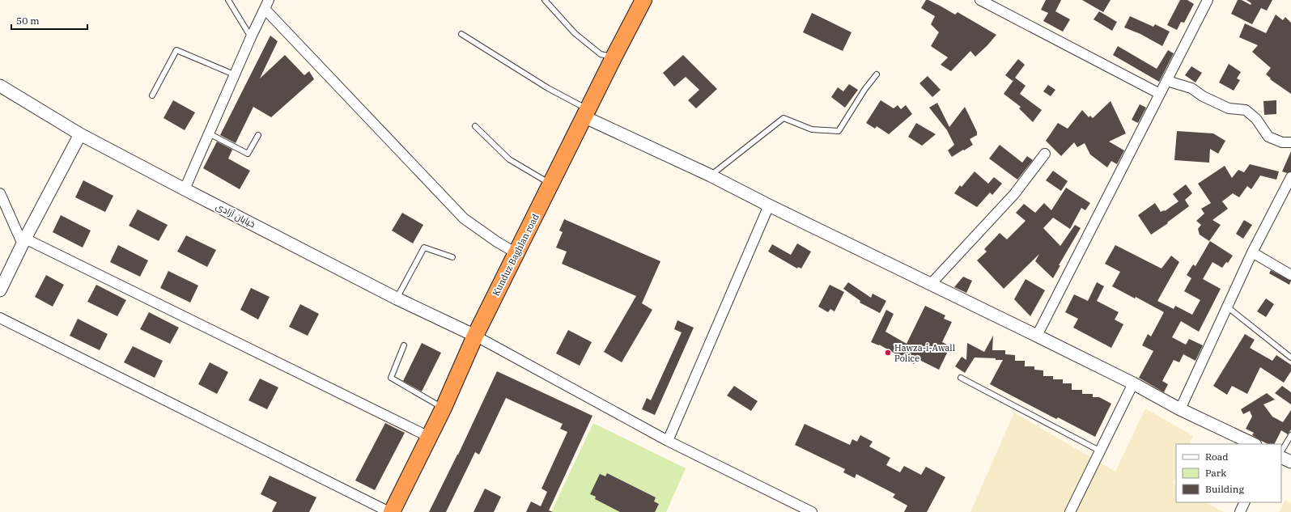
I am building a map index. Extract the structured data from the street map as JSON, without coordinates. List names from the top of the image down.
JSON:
{
  "streets": {
    "highway": ["Kunduz Baghlan road"],
    "street": ["خیابان آزادی"]
  },
  "crossings": [
    ["خیابان آزادی", "Kunduz Baghlan road"]
  ],
  "places": ["Hawza-i-Awall Police"],
  "legend": ["Road", "Park", "Building"],
  "scale_bar": "50 m"
}
